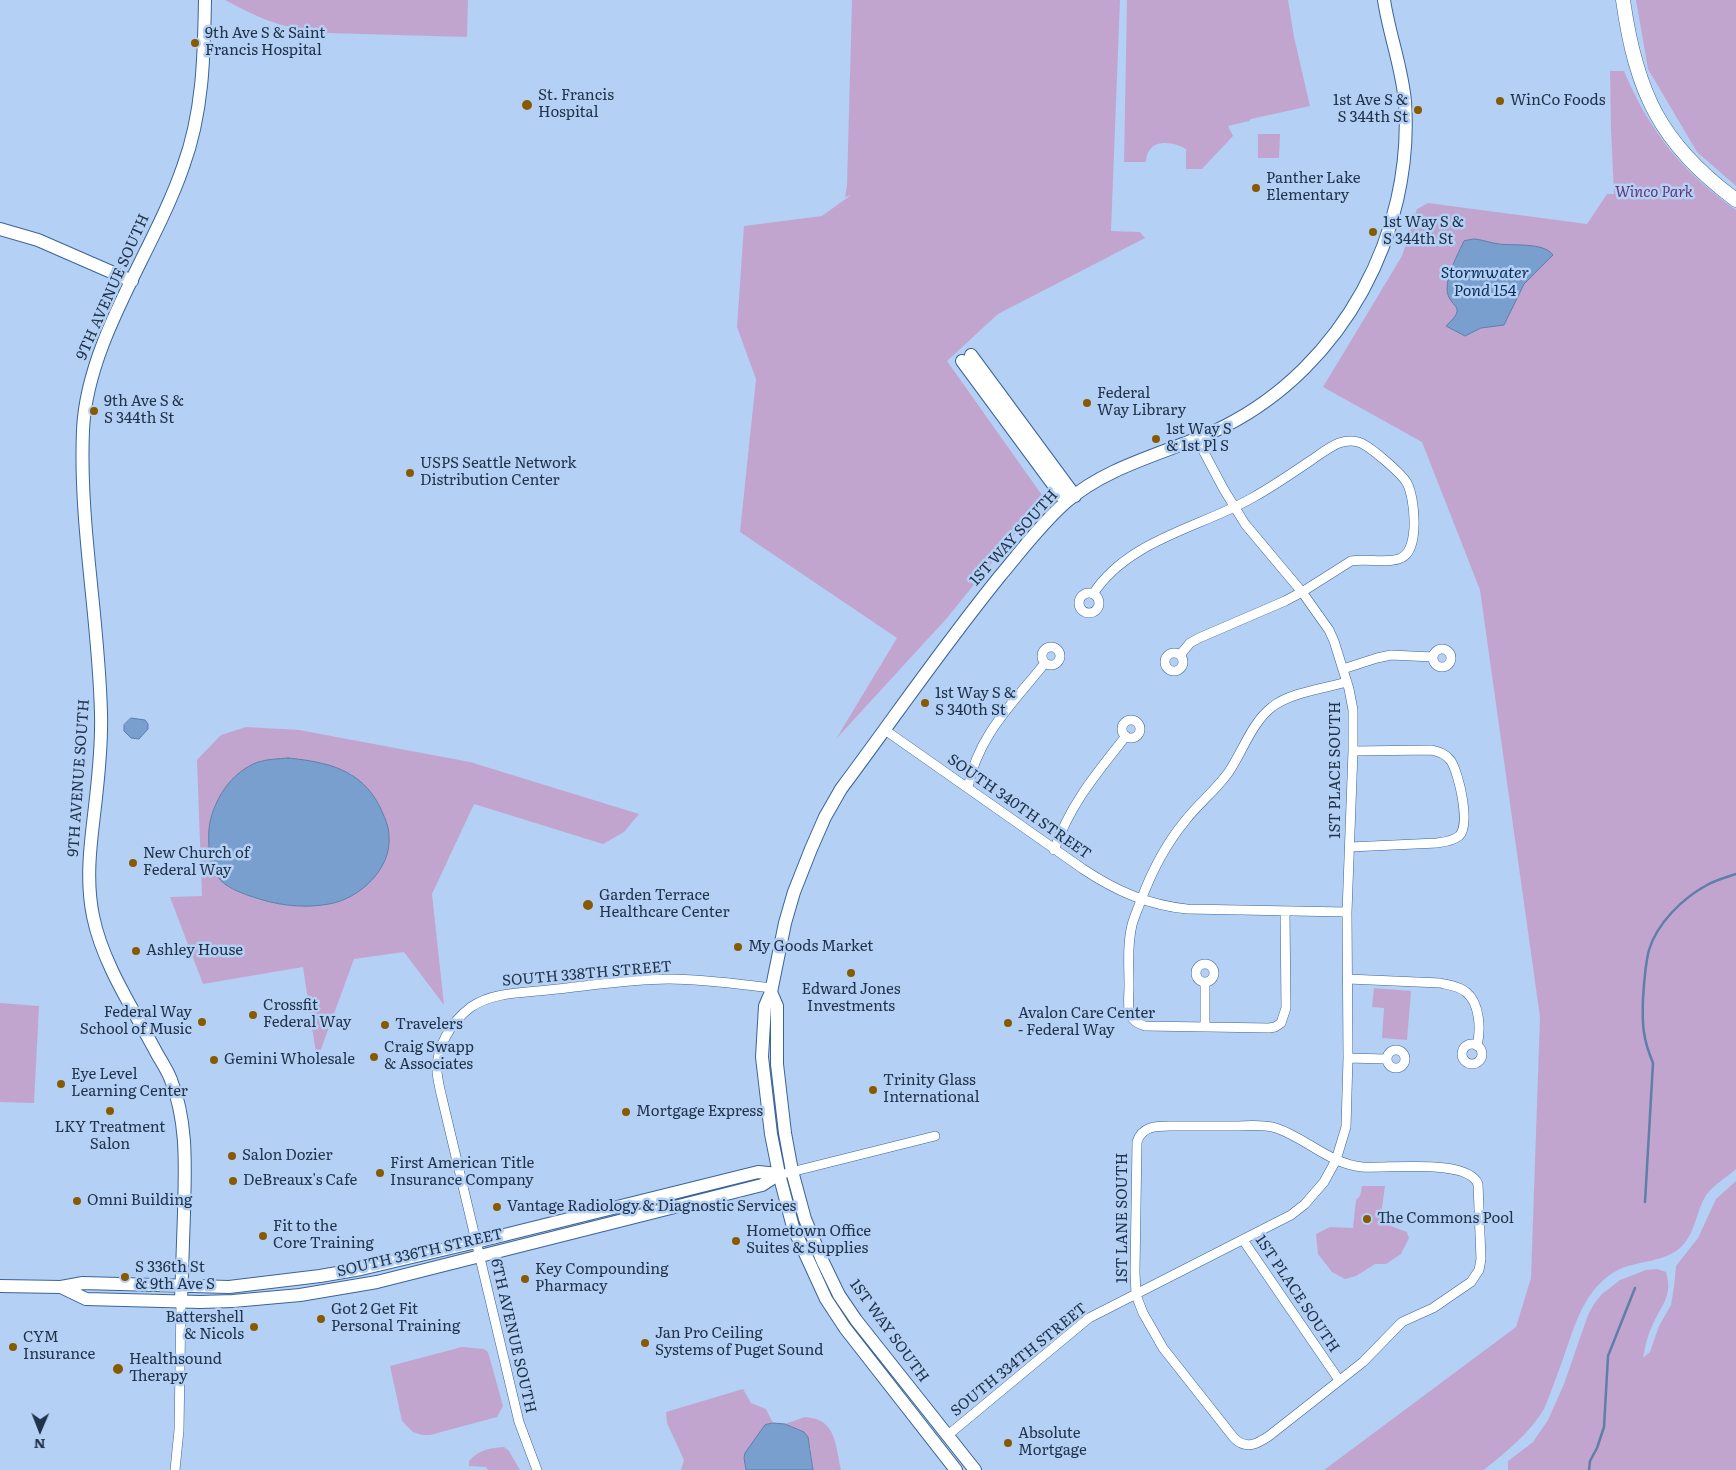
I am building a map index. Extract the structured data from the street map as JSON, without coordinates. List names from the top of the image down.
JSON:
{
  "streets": {
    "main road": ["9TH AVENUE SOUTH", "1ST WAY SOUTH", "SOUTH 336TH STREET"],
    "street": [
      "1ST PLACE SOUTH",
      "SOUTH 340TH STREET",
      "SOUTH 338TH STREET",
      "1ST LANE SOUTH",
      "6TH AVENUE SOUTH",
      "SOUTH 334TH STREET"
    ]
  },
  "crossings": [
    ["9TH AVENUE SOUTH", "SOUTH 336TH STREET"],
    ["1ST WAY SOUTH", "1ST PLACE SOUTH"],
    ["1ST WAY SOUTH", "SOUTH 340TH STREET"],
    ["1ST WAY SOUTH", "SOUTH 338TH STREET"],
    ["1ST WAY SOUTH", "SOUTH 336TH STREET"],
    ["1ST WAY SOUTH", "SOUTH 334TH STREET"],
    ["1ST PLACE SOUTH", "SOUTH 340TH STREET"],
    ["1ST PLACE SOUTH", "1ST LANE SOUTH"],
    ["1ST PLACE SOUTH", "SOUTH 334TH STREET"],
    ["SOUTH 338TH STREET", "6TH AVENUE SOUTH"],
    ["1ST LANE SOUTH", "SOUTH 334TH STREET"],
    ["SOUTH 336TH STREET", "6TH AVENUE SOUTH"]
  ],
  "water": ["Stormwater Pond 154"],
  "parks": ["Winco Park"],
  "places": [
    "9th Ave S & Saint Francis Hospital",
    "WinCo Foods",
    "St. Francis Hospital",
    "1st Ave S & S 344th St",
    "Panther Lake Elementary",
    "1st Way S & S 344th St",
    "Federal Way Library",
    "9th Ave S & S 344th St",
    "1st Way S & 1st Pl S",
    "USPS Seattle Network Distribution Center",
    "1st Way S & S 340th St",
    "New Church of Federal Way",
    "Garden Terrace Healthcare Center",
    "My Goods Market",
    "Ashley House",
    "Edward Jones Investments",
    "Crossfit Federal Way",
    "Federal Way School of Music",
    "Avalon Care Center - Federal Way",
    "Travelers",
    "Craig Swapp & Associates",
    "Gemini Wholesale",
    "Eye Level Learning Center",
    "Trinity Glass International",
    "LKY Treatment Salon",
    "Mortgage Express",
    "Salon Dozier",
    "First American Title Insurance Company",
    "DeBreaux's Cafe",
    "Omni Building",
    "Vantage Radiology & Diagnostic Services",
    "The Commons Pool",
    "Fit to the Core Training",
    "Hometown Office Suites & Supplies",
    "S 336th St & 9th Ave S",
    "Key Compounding Pharmacy",
    "Got 2 Get Fit Personal Training",
    "Battershell & Nicols",
    "Jan Pro Ceiling Systems of Puget Sound",
    "CYM Insurance",
    "Healthsound Therapy",
    "Absolute Mortgage"
  ],
  "north": "bottom"
}
